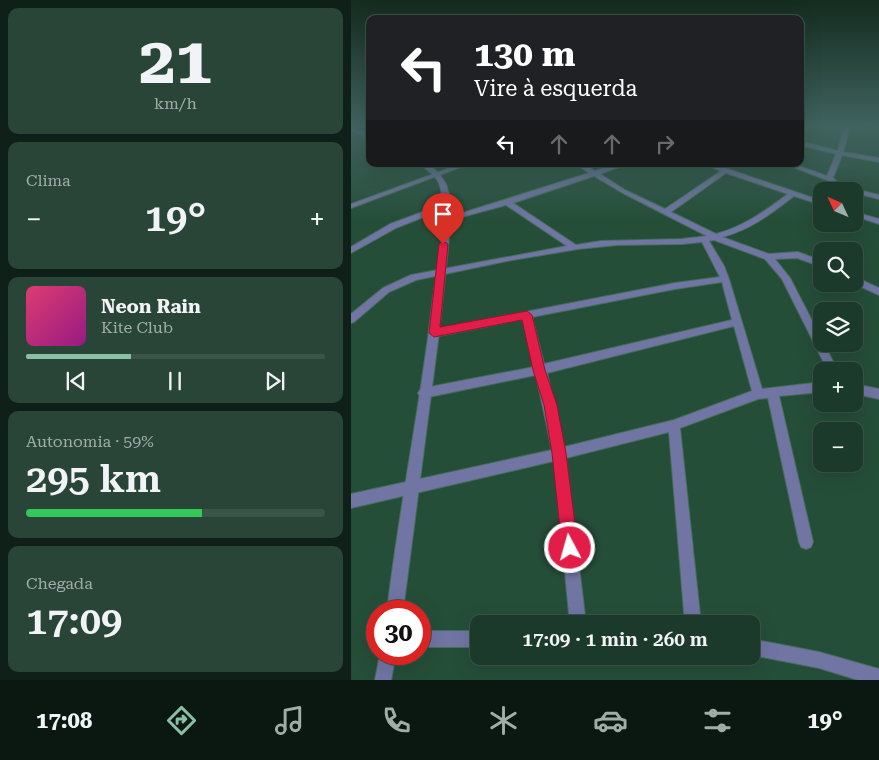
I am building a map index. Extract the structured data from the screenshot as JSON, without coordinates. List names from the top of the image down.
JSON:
{
  "north": "top left",
  "page": {
    "tile": [
      ["21", "km/h"],
      "Clima",
      ["Autonomia · 59%", "295 km"],
      ["Chegada", "17:09"]
    ],
    "turn": ["130 m", "Vire à esquerda"],
    "map_buttons": ["+", "−"],
    "heat": ["−", "19°", "+"],
    "song": ["Neon Rain", "Kite Club"],
    "limit": "30",
    "trip": "17:09 · 1 min · 260 m",
    "tabs": ["17:08", "19°"]
  }
}
